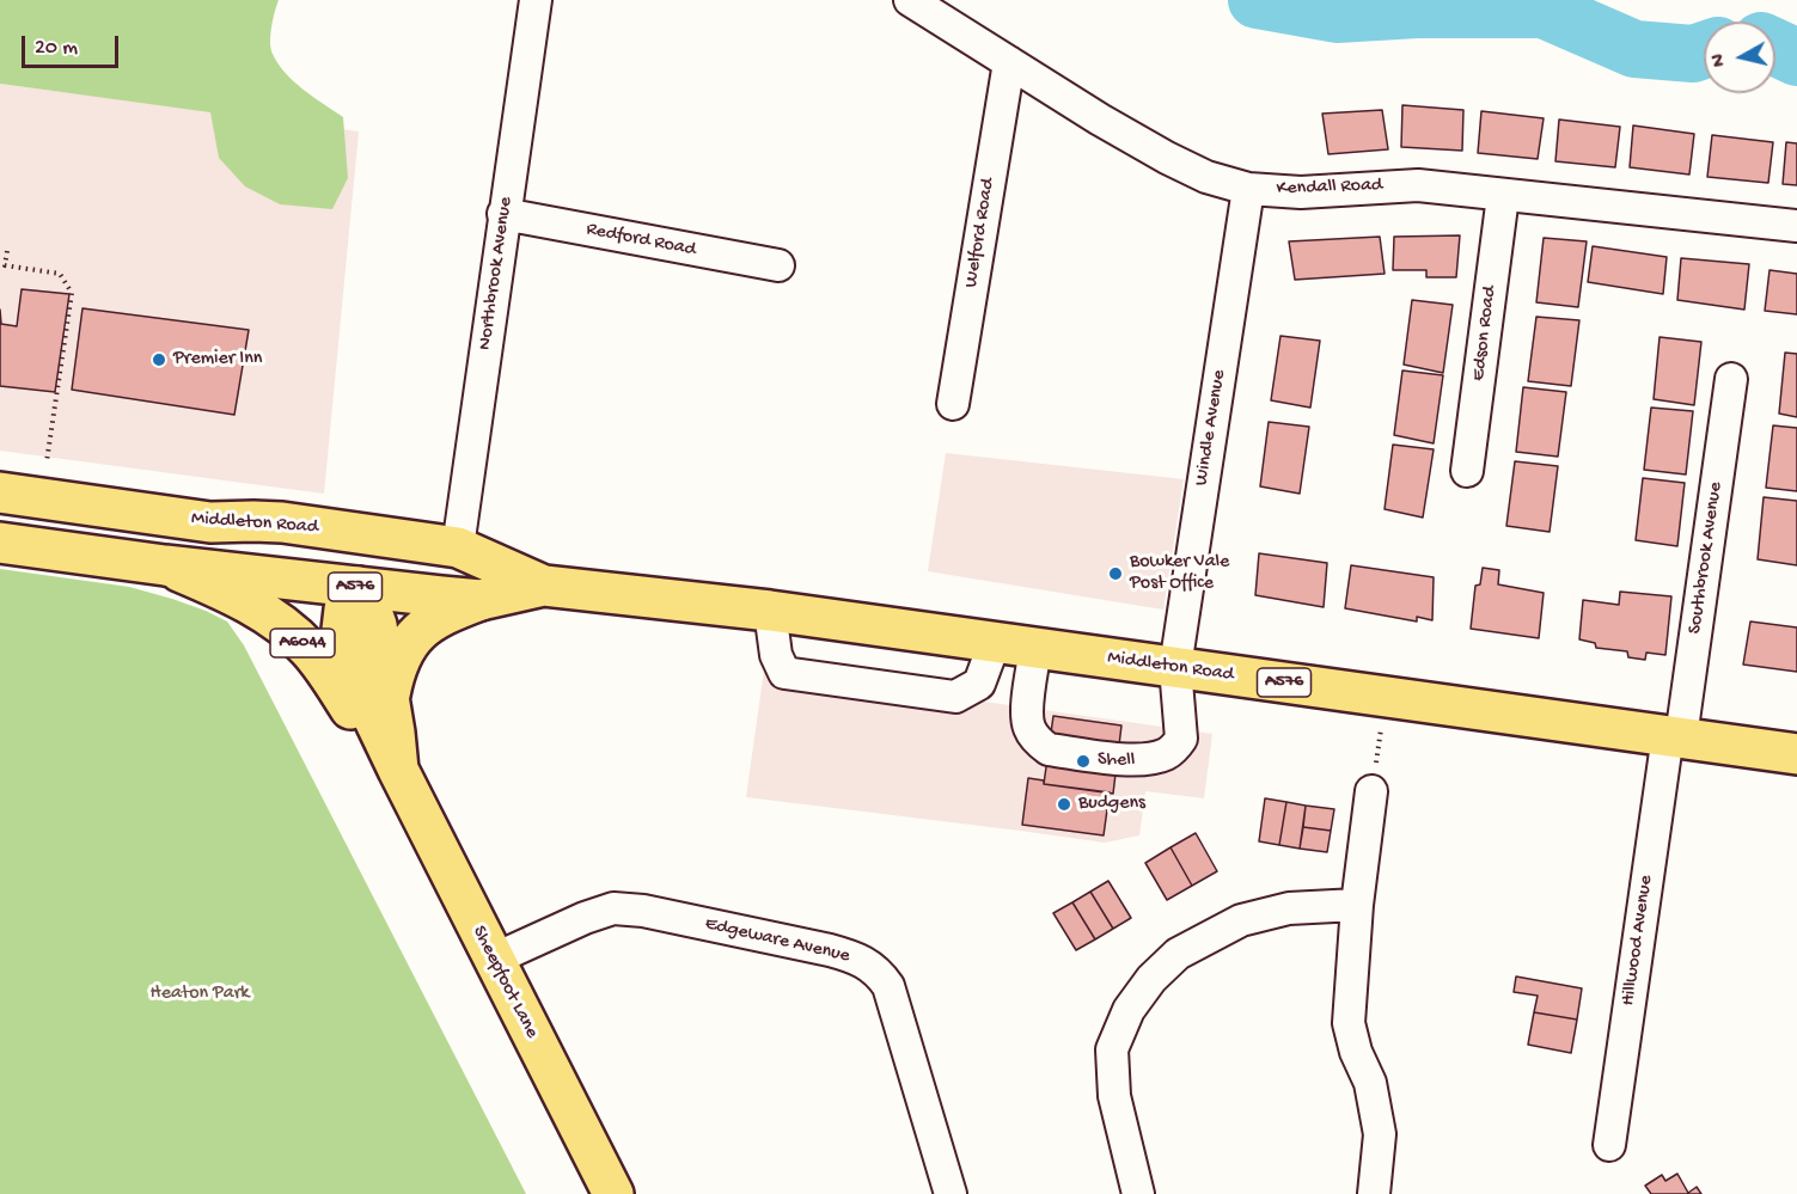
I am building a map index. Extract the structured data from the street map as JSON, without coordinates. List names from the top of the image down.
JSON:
{
  "streets": {
    "main road": [
      "Middleton Road",
      "A576",
      "A6044",
      "Sheepfoot Lane"
    ],
    "street": [
      "Kendall Road",
      "Welford Road",
      "Redford Road",
      "Northbrook Avenue",
      "Edson Road",
      "Windle Avenue",
      "Southbrook Avenue",
      "Edgeware Avenue",
      "Hillwood Avenue"
    ]
  },
  "crossings": [
    ["Kendall Road", "Welford Road"],
    ["Kendall Road", "Edson Road"],
    ["Kendall Road", "Windle Avenue"],
    ["Redford Road", "Northbrook Avenue"],
    ["Northbrook Avenue", "Middleton Road"],
    ["Windle Avenue", "Middleton Road"],
    ["Middleton Road", "Southbrook Avenue"],
    ["Middleton Road", "A576"],
    ["Middleton Road", "A6044"],
    ["Middleton Road", "Hillwood Avenue"],
    ["Middleton Road", "Sheepfoot Lane"],
    ["Southbrook Avenue", "Hillwood Avenue"],
    ["A576", "Sheepfoot Lane"],
    ["A6044", "Sheepfoot Lane"],
    ["Edgeware Avenue", "Sheepfoot Lane"]
  ],
  "parks": ["Heaton Park"],
  "places": [
    "Premier Inn",
    "Bowker Vale Post Office",
    "Shell",
    "Budgens"
  ],
  "scale_bar": "20 m",
  "north": "left"
}
